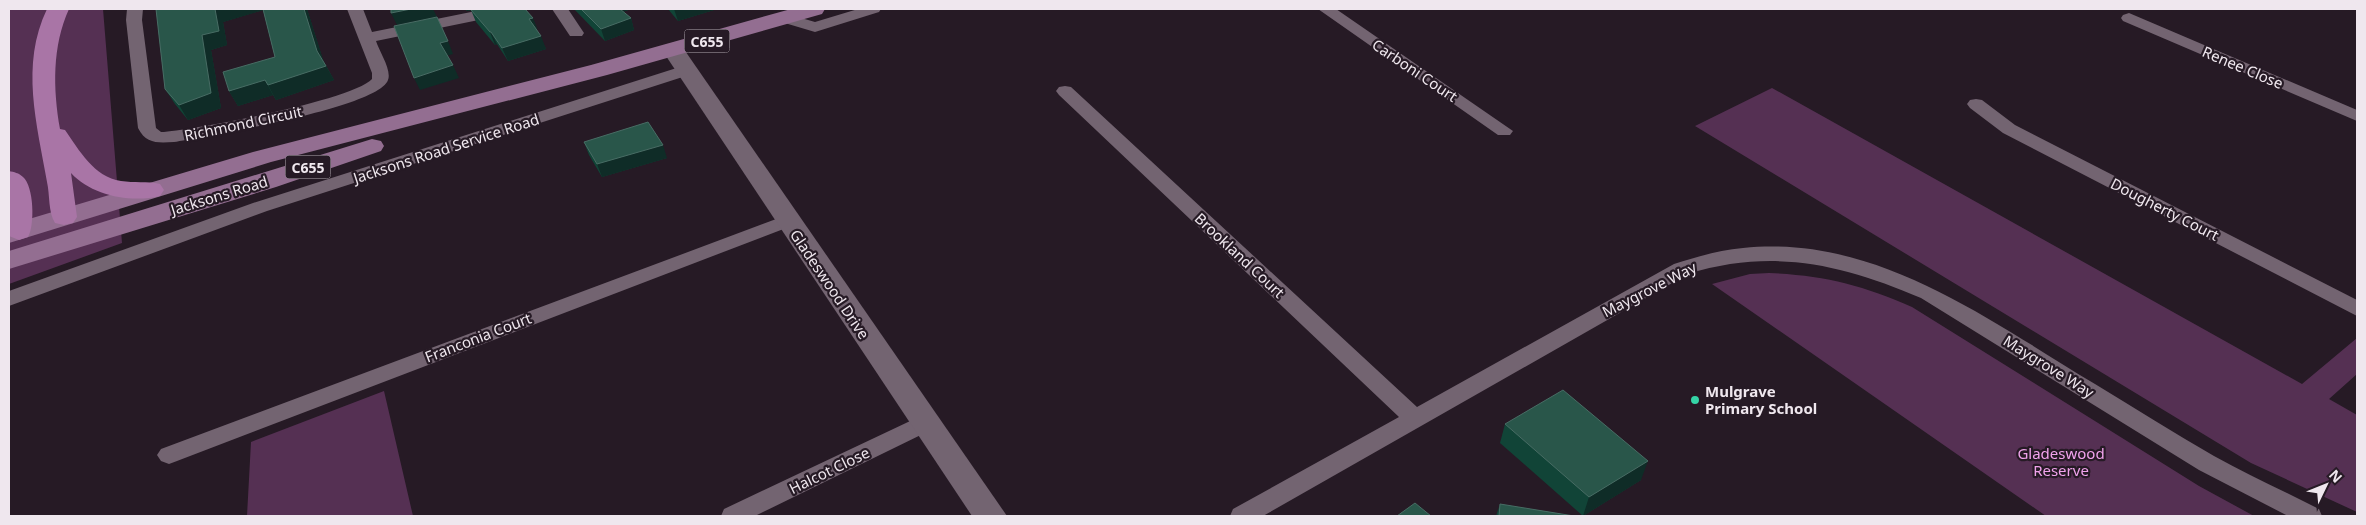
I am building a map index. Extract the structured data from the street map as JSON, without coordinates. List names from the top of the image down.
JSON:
{
  "streets": {
    "main road": ["C655", "Jacksons Road"],
    "street": [
      "Renee Close",
      "Carboni Court",
      "Richmond Circuit",
      "Jacksons Road Service Road",
      "Dougherty Court",
      "Brookland Court",
      "Gladeswood Drive",
      "Maygrove Way",
      "Franconia Court",
      "Halcot Close"
    ]
  },
  "crossings": [
    ["Jacksons Road Service Road", "Jacksons Road"],
    ["Jacksons Road Service Road", "Gladeswood Drive"],
    ["Jacksons Road", "Gladeswood Drive"],
    ["Brookland Court", "Maygrove Way"],
    ["Gladeswood Drive", "Franconia Court"],
    ["Gladeswood Drive", "Halcot Close"]
  ],
  "parks": ["Gladeswood Reserve"],
  "places": ["Mulgrave Primary School"],
  "north": "top right"
}
